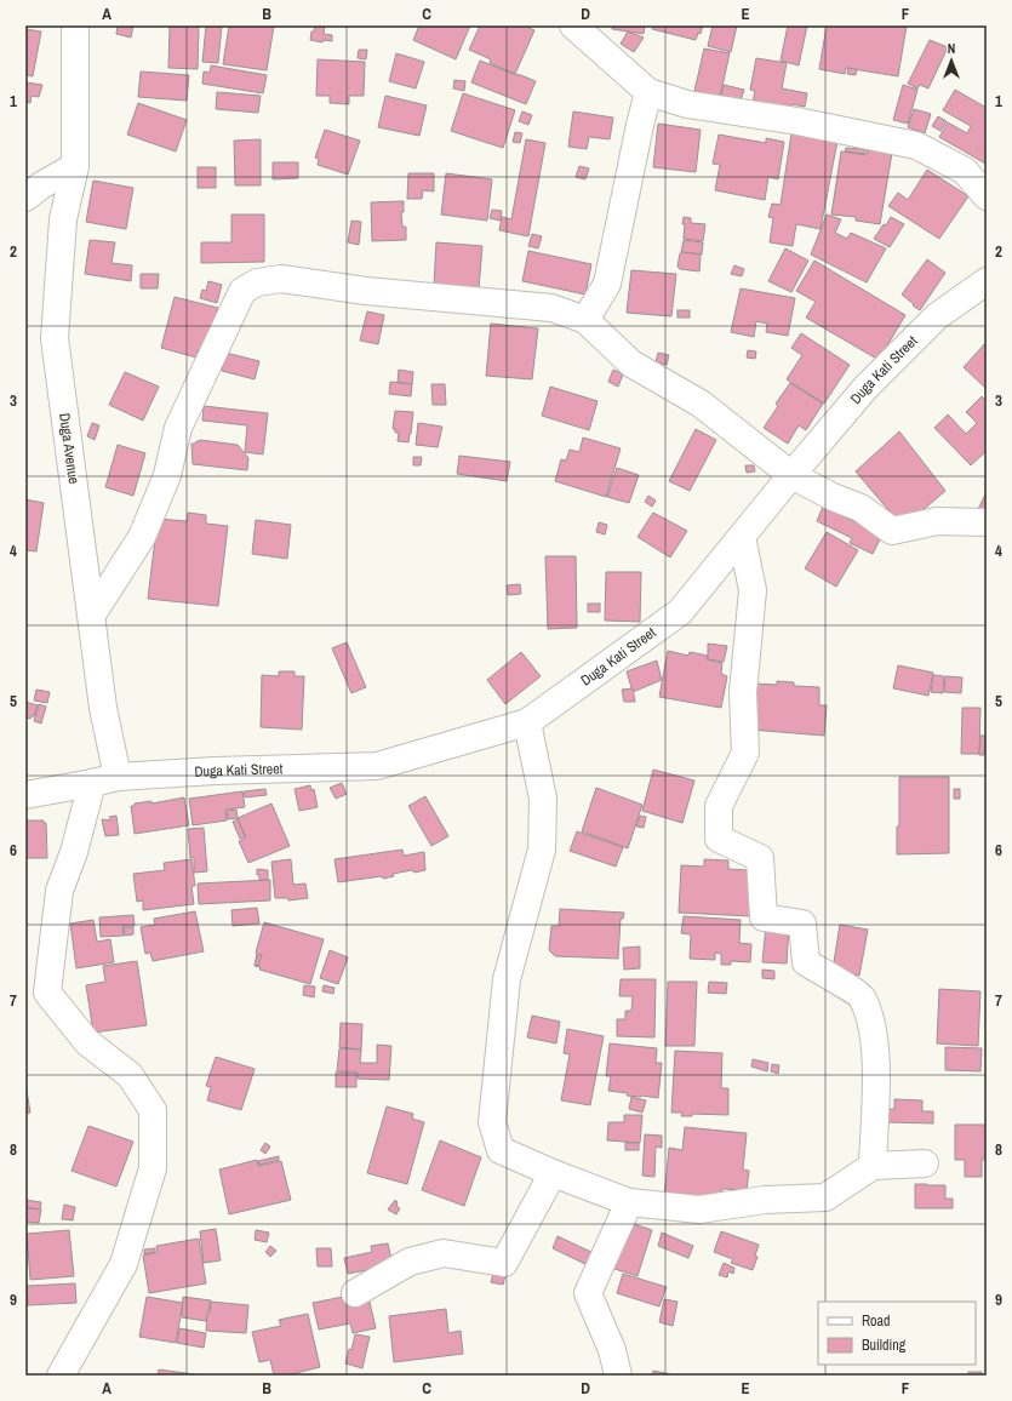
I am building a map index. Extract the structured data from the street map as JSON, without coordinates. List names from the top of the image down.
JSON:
{
  "streets": {
    "street": ["Duga Kati Street", "Duga Avenue"]
  },
  "crossings": [
    ["Duga Kati Street", "Duga Avenue"]
  ],
  "legend": ["Road", "Building"],
  "north": "top",
  "grid": {
    "columns": [
      "A",
      "B",
      "C",
      "D",
      "E",
      "F"
    ],
    "rows": [
      "1",
      "2",
      "3",
      "4",
      "5",
      "6",
      "7",
      "8",
      "9"
    ]
  }
}
